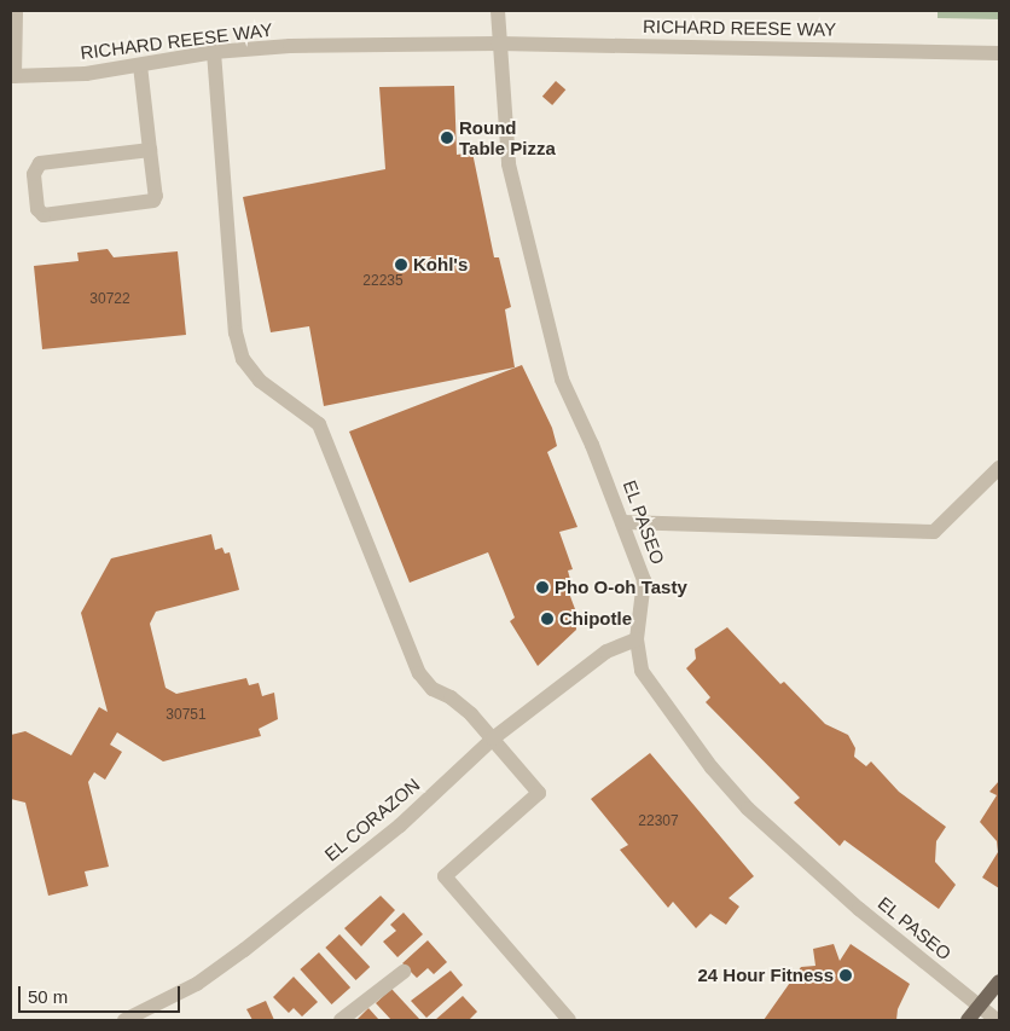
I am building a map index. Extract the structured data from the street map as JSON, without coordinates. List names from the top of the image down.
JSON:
{
  "streets": {
    "street": ["RICHARD REESE WAY", "EL PASEO", "EL CORAZON"]
  },
  "crossings": [
    ["RICHARD REESE WAY", "EL PASEO"],
    ["EL PASEO", "EL CORAZON"]
  ],
  "places": [
    "Round Table Pizza",
    "Kohl's",
    "Pho O-oh Tasty",
    "Chipotle",
    "24 Hour Fitness"
  ],
  "house_numbers": [
    "22235",
    "30722",
    "30751",
    "22307"
  ],
  "scale_bar": "50 m"
}
